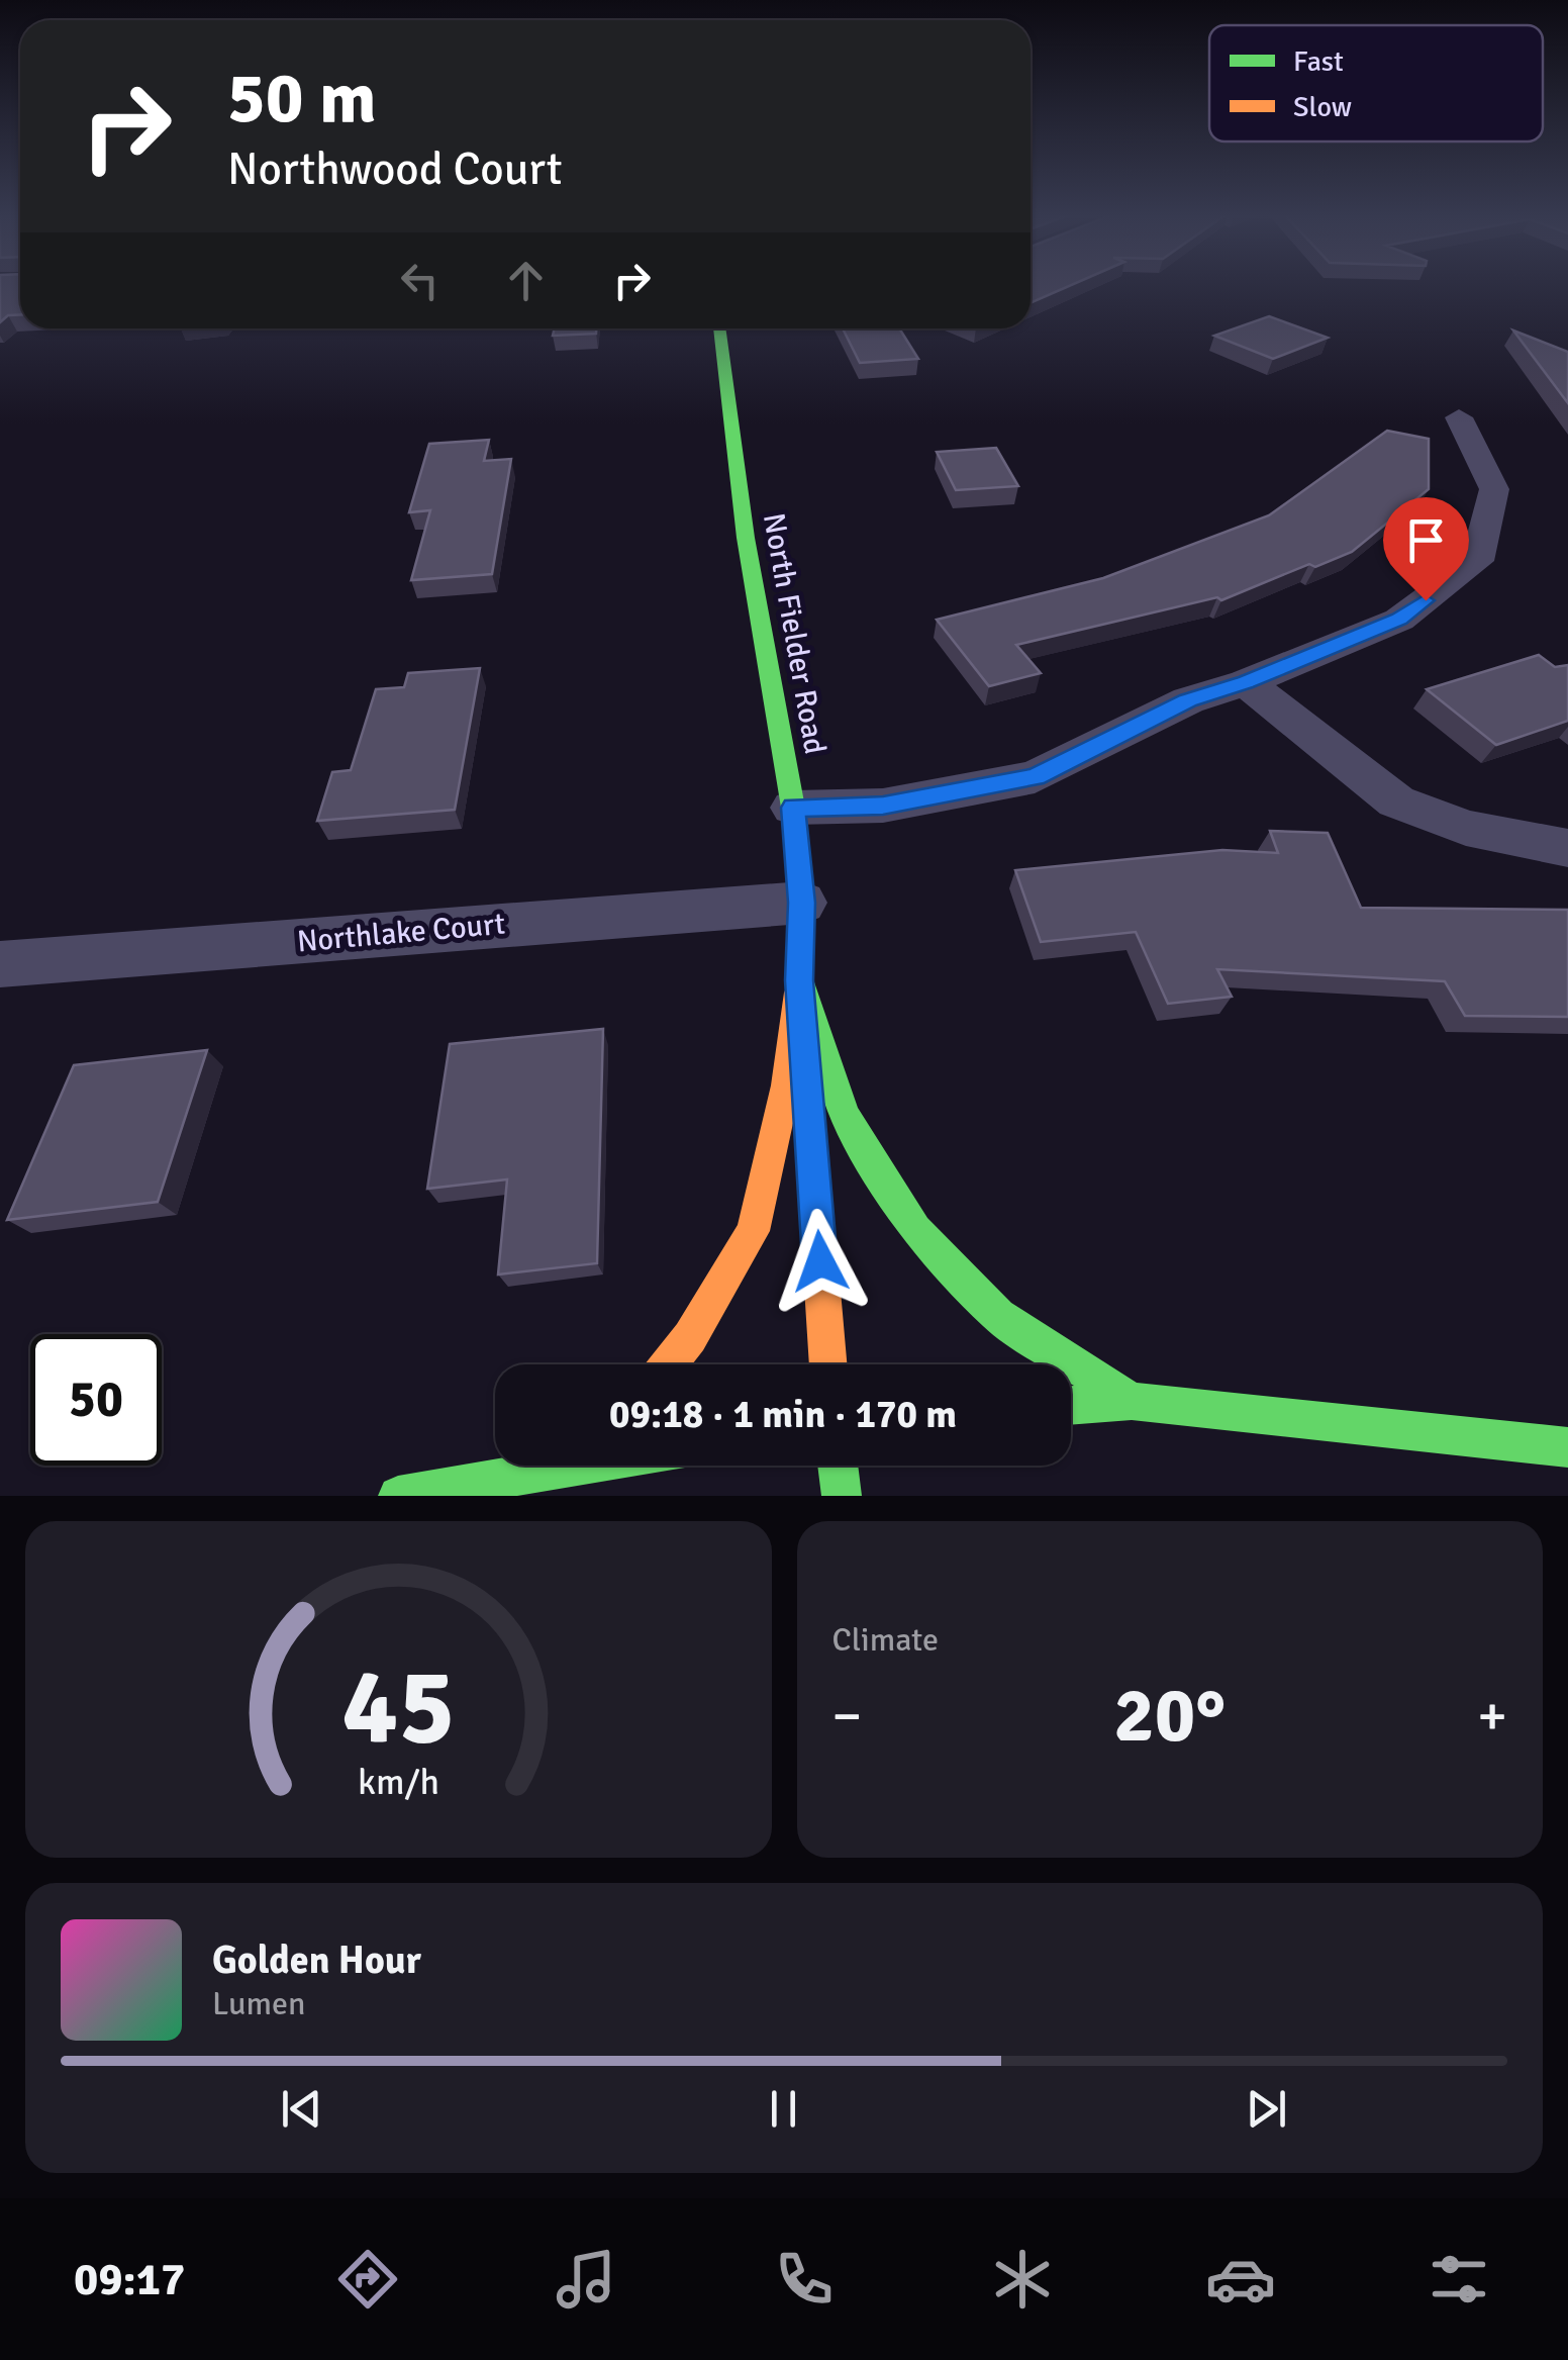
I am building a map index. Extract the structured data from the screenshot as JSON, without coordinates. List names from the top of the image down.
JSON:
{
  "streets": {
    "main road": ["North Fielder Road"],
    "street": ["Northlake Court"]
  },
  "crossings": [
    ["North Fielder Road", "Northlake Court"]
  ],
  "legend": ["Fast", "Slow"],
  "page": {
    "turn": ["50 m", "Northwood Court"],
    "limit": "50",
    "trip": "09:18 · 1 min · 170 m",
    "tile": "Climate",
    "heat": ["−", "20°", "+"],
    "song": ["Golden Hour", "Lumen"],
    "tabs": "09:17",
    "gauge": ["45", "km/h"]
  }
}
